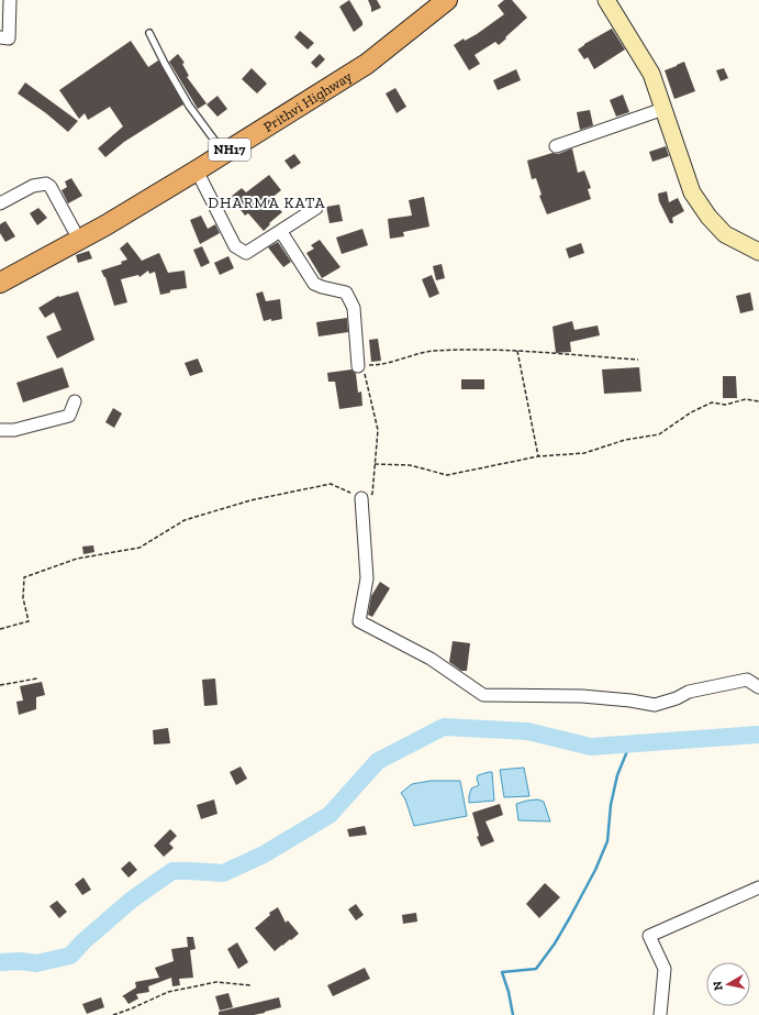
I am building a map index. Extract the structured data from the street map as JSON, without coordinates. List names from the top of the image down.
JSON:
{
  "streets": {
    "highway": ["Prithvi Highway", "NH17"]
  },
  "districts": ["DHARMA KATA"],
  "north": "left"
}
